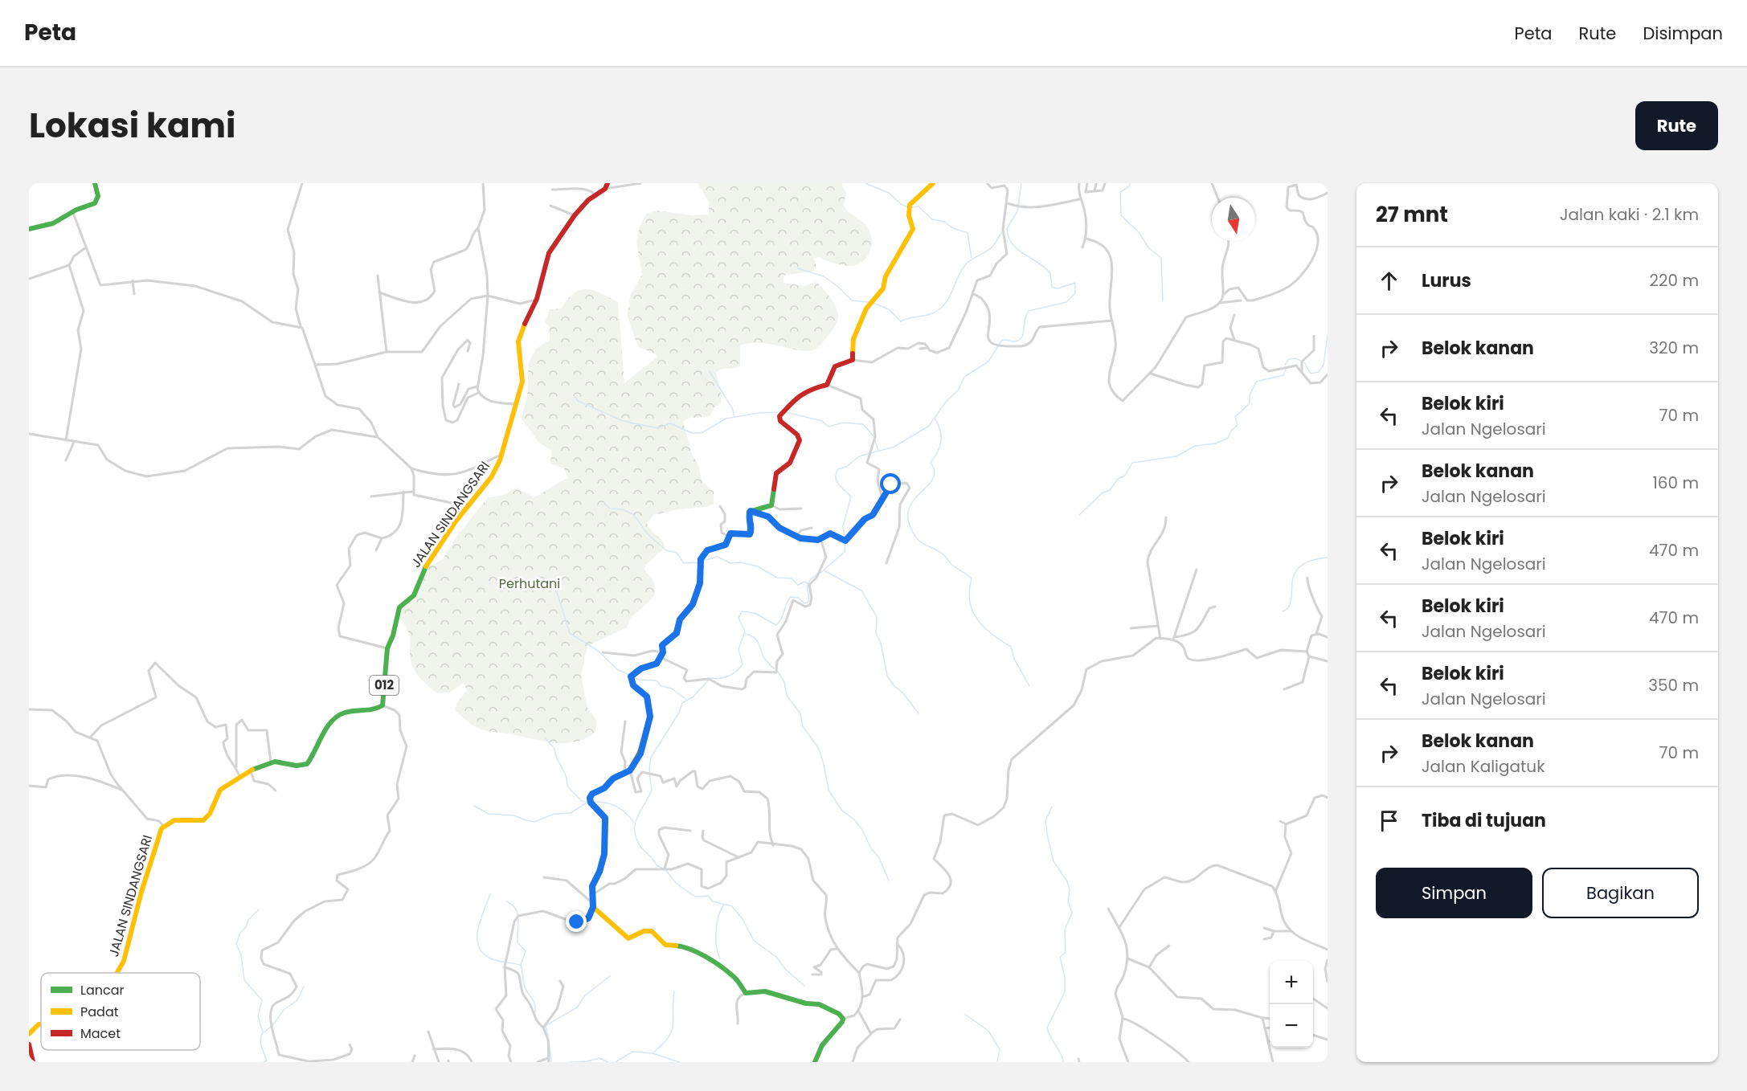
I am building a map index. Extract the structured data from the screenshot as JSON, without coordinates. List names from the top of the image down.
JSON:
{
  "streets": {
    "street": ["JALAN SINDANGSARI", "012"]
  },
  "crossings": [
    ["JALAN SINDANGSARI", "012"]
  ],
  "parks": ["Perhutani"],
  "legend": ["Lancar", "Padat", "Macet"],
  "north": "bottom",
  "page": {
    "header": "Peta",
    "nav": ["Peta", "Rute", "Disimpan"],
    "title": "Lokasi kami",
    "buttons": [
      "Rute",
      ["Simpan", "Bagikan"]
    ],
    "heading": ["27 mnt", "Jalan kaki · 2.1 km"],
    "list": [
      ["Lurus", "220 m"],
      ["Belok kanan", "320 m"],
      ["Belok kiri", "Jalan Ngelosari", "70 m"],
      ["Belok kanan", "Jalan Ngelosari", "160 m"],
      ["Belok kiri", "Jalan Ngelosari", "470 m"],
      ["Belok kiri", "Jalan Ngelosari", "470 m"],
      ["Belok kiri", "Jalan Ngelosari", "350 m"],
      ["Belok kanan", "Jalan Kaligatuk", "70 m"],
      "Tiba di tujuan"
    ],
    "map_buttons": ["+", "−"]
  }
}
